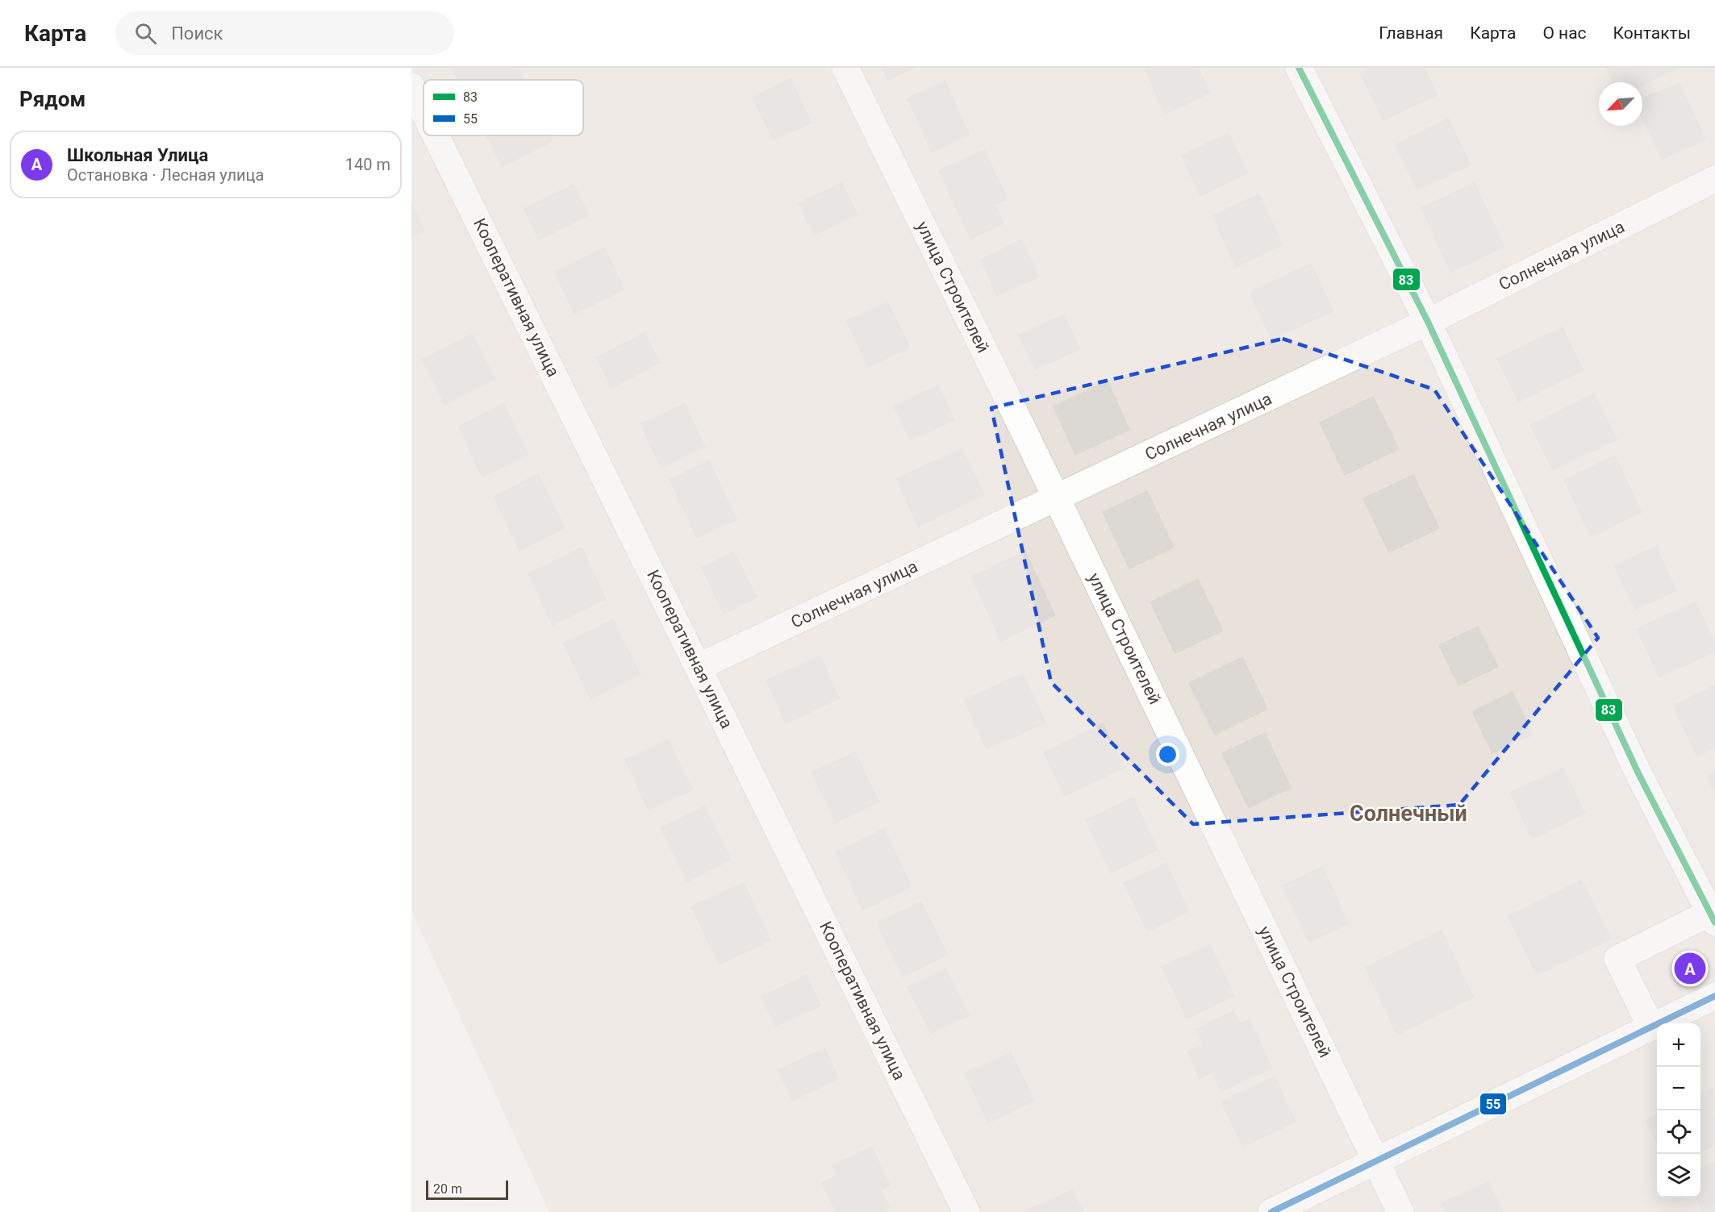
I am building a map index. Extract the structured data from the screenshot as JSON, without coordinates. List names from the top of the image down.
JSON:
{
  "streets": {
    "street": ["Солнечная улица", "улица Строителей", "Кооперативная улица"]
  },
  "crossings": [
    ["Солнечная улица", "улица Строителей"],
    ["Солнечная улица", "Кооперативная улица"]
  ],
  "districts": ["Солнечный"],
  "lines": ["transit line 83", "transit line 55"],
  "legend": ["83", "55"],
  "scale_bar": "20 m",
  "north": "bottom left",
  "page": {
    "header": "Карта",
    "search": "Поиск",
    "nav": [
      "Главная",
      "Карта",
      "О нас",
      "Контакты"
    ],
    "heading": "Рядом",
    "list": [
      {
        "mark": "A",
        "name": "Школьная Улица",
        "note": "Остановка · Лесная улица",
        "value": "140 m"
      }
    ],
    "pins": "A",
    "map_buttons": ["+", "−"],
    "scale": "20 m"
  }
}
